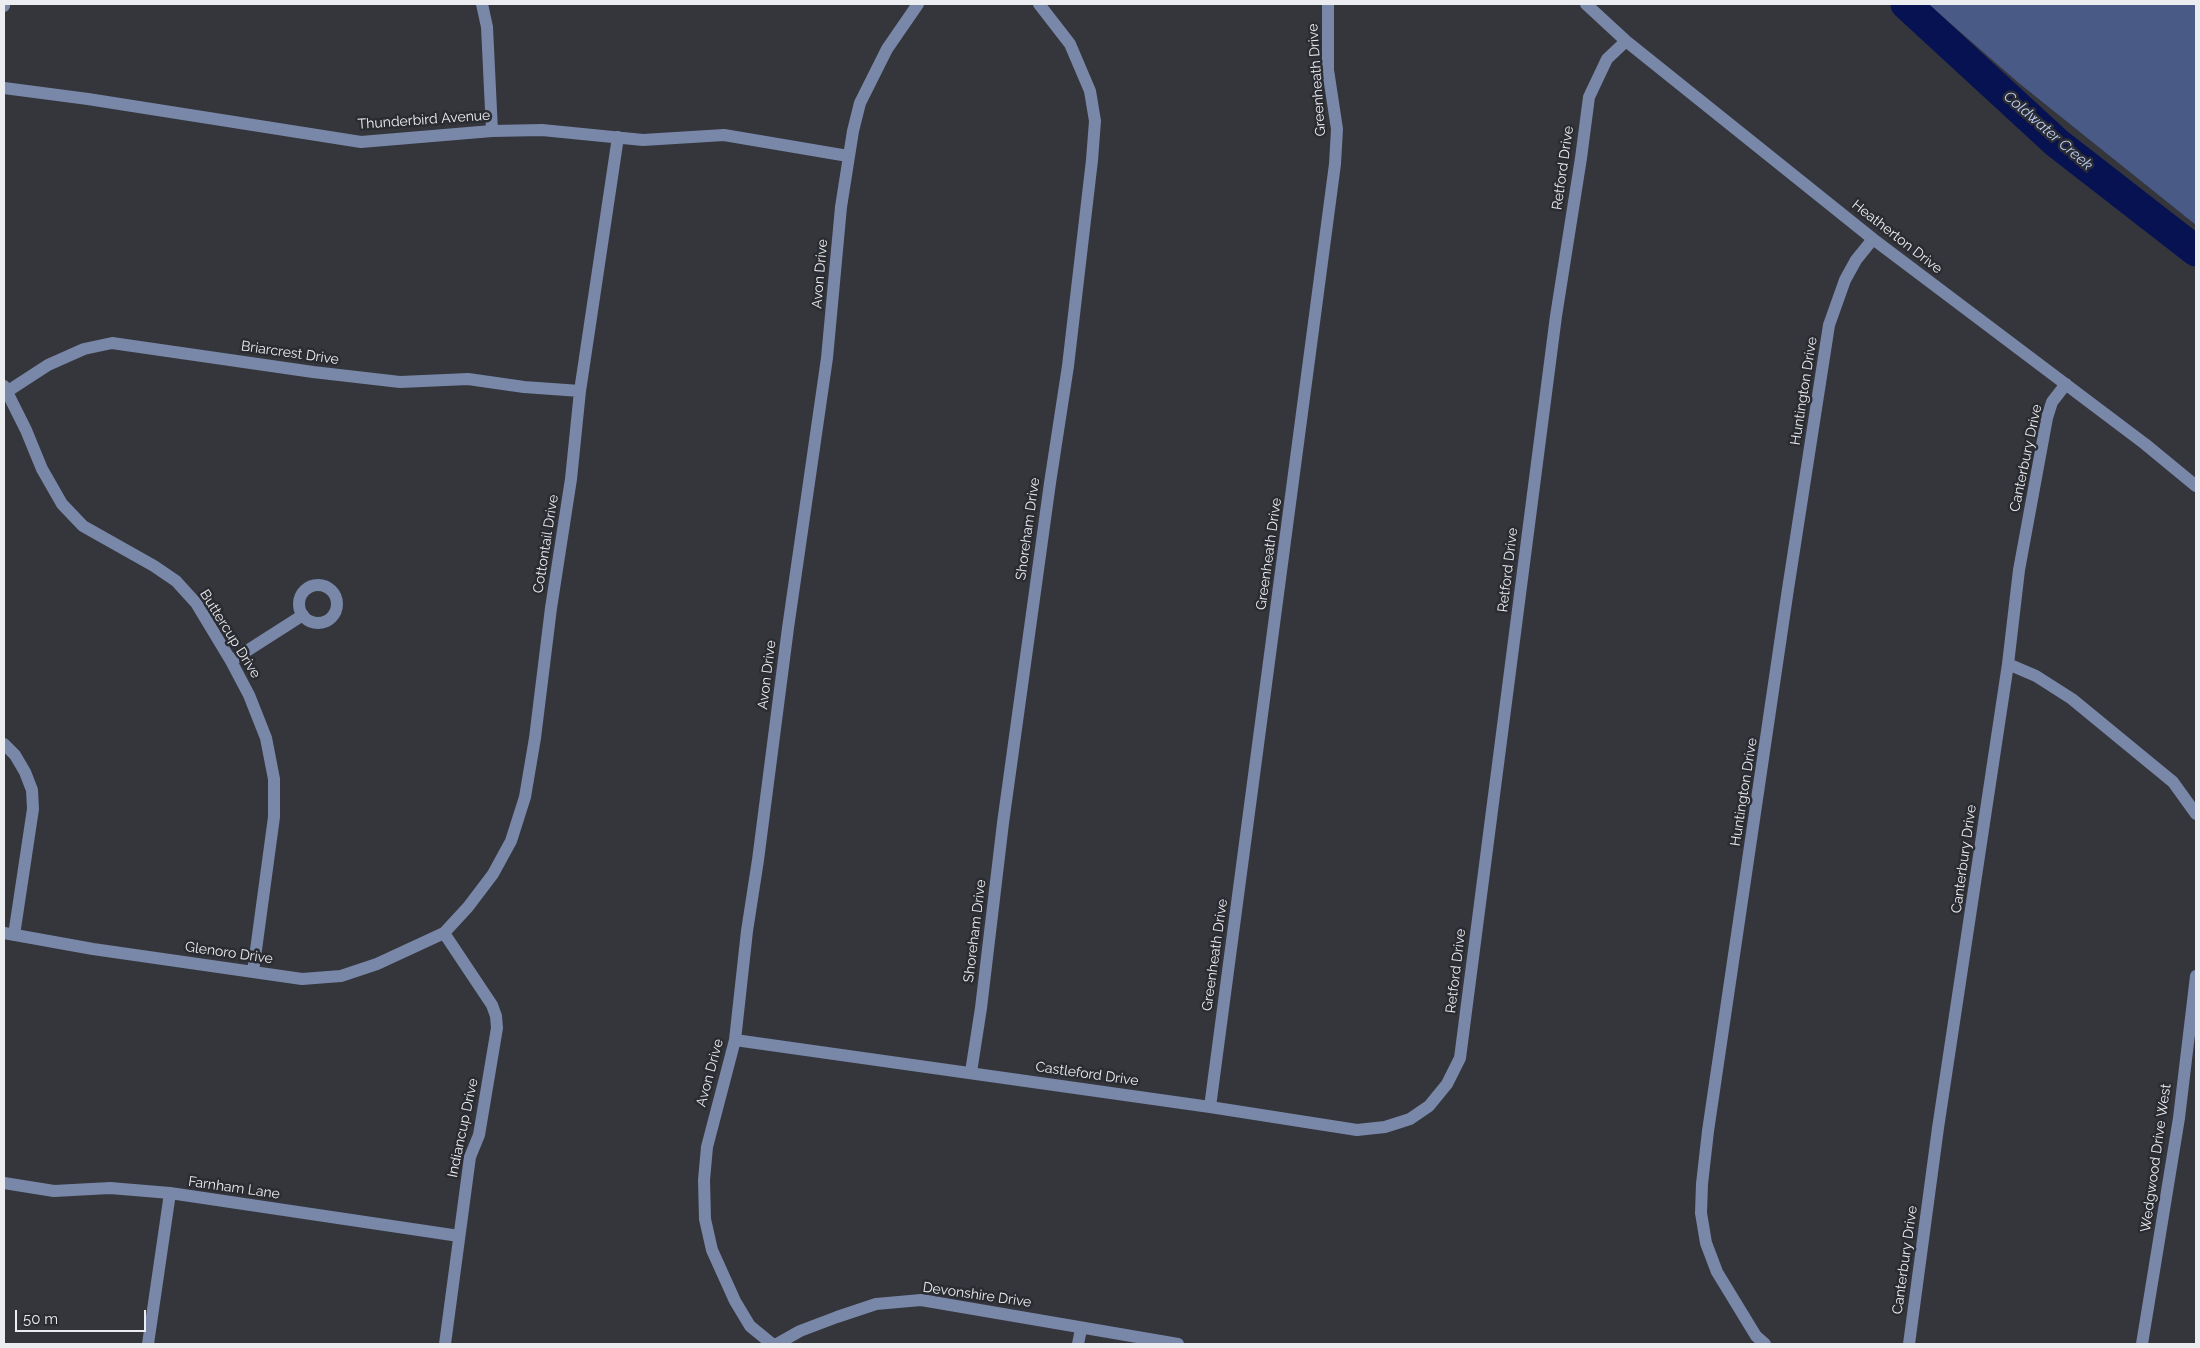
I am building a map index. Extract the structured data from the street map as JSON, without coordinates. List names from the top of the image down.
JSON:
{
  "streets": {
    "street": [
      "Greenheath Drive",
      "Thunderbird Avenue",
      "Retford Drive",
      "Heatherton Drive",
      "Avon Drive",
      "Briarcrest Drive",
      "Huntington Drive",
      "Canterbury Drive",
      "Shoreham Drive",
      "Cottontail Drive",
      "Buttercup Drive",
      "Glenoro Drive",
      "Castleford Drive",
      "Indiancup Drive",
      "Wedgwood Drive West",
      "Farnham Lane",
      "Devonshire Drive"
    ]
  },
  "crossings": [
    ["Greenheath Drive", "Castleford Drive"],
    ["Thunderbird Avenue", "Avon Drive"],
    ["Thunderbird Avenue", "Cottontail Drive"],
    ["Retford Drive", "Heatherton Drive"],
    ["Retford Drive", "Castleford Drive"],
    ["Heatherton Drive", "Huntington Drive"],
    ["Heatherton Drive", "Canterbury Drive"],
    ["Avon Drive", "Castleford Drive"],
    ["Briarcrest Drive", "Cottontail Drive"],
    ["Briarcrest Drive", "Buttercup Drive"],
    ["Shoreham Drive", "Castleford Drive"],
    ["Cottontail Drive", "Glenoro Drive"],
    ["Cottontail Drive", "Indiancup Drive"],
    ["Buttercup Drive", "Glenoro Drive"],
    ["Glenoro Drive", "Indiancup Drive"],
    ["Indiancup Drive", "Farnham Lane"]
  ],
  "water": ["Coldwater Creek"],
  "scale_bar": "50 m"
}
